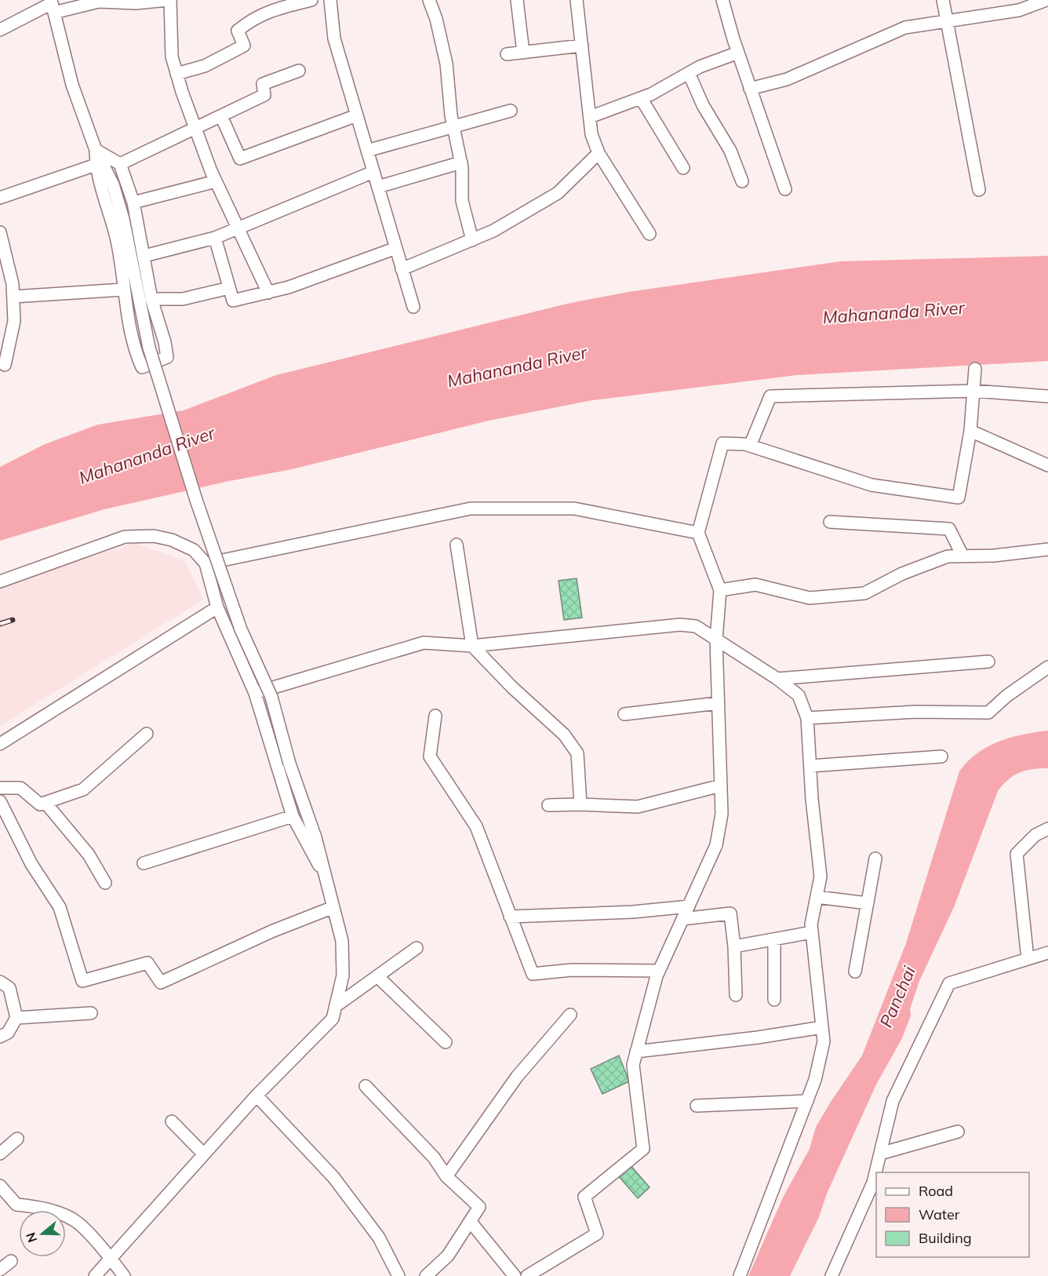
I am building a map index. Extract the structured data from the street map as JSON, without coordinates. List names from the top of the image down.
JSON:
{
  "water": ["Mahananda River", "Panchai"],
  "legend": ["Road", "Water", "Building"],
  "north": "left"
}
